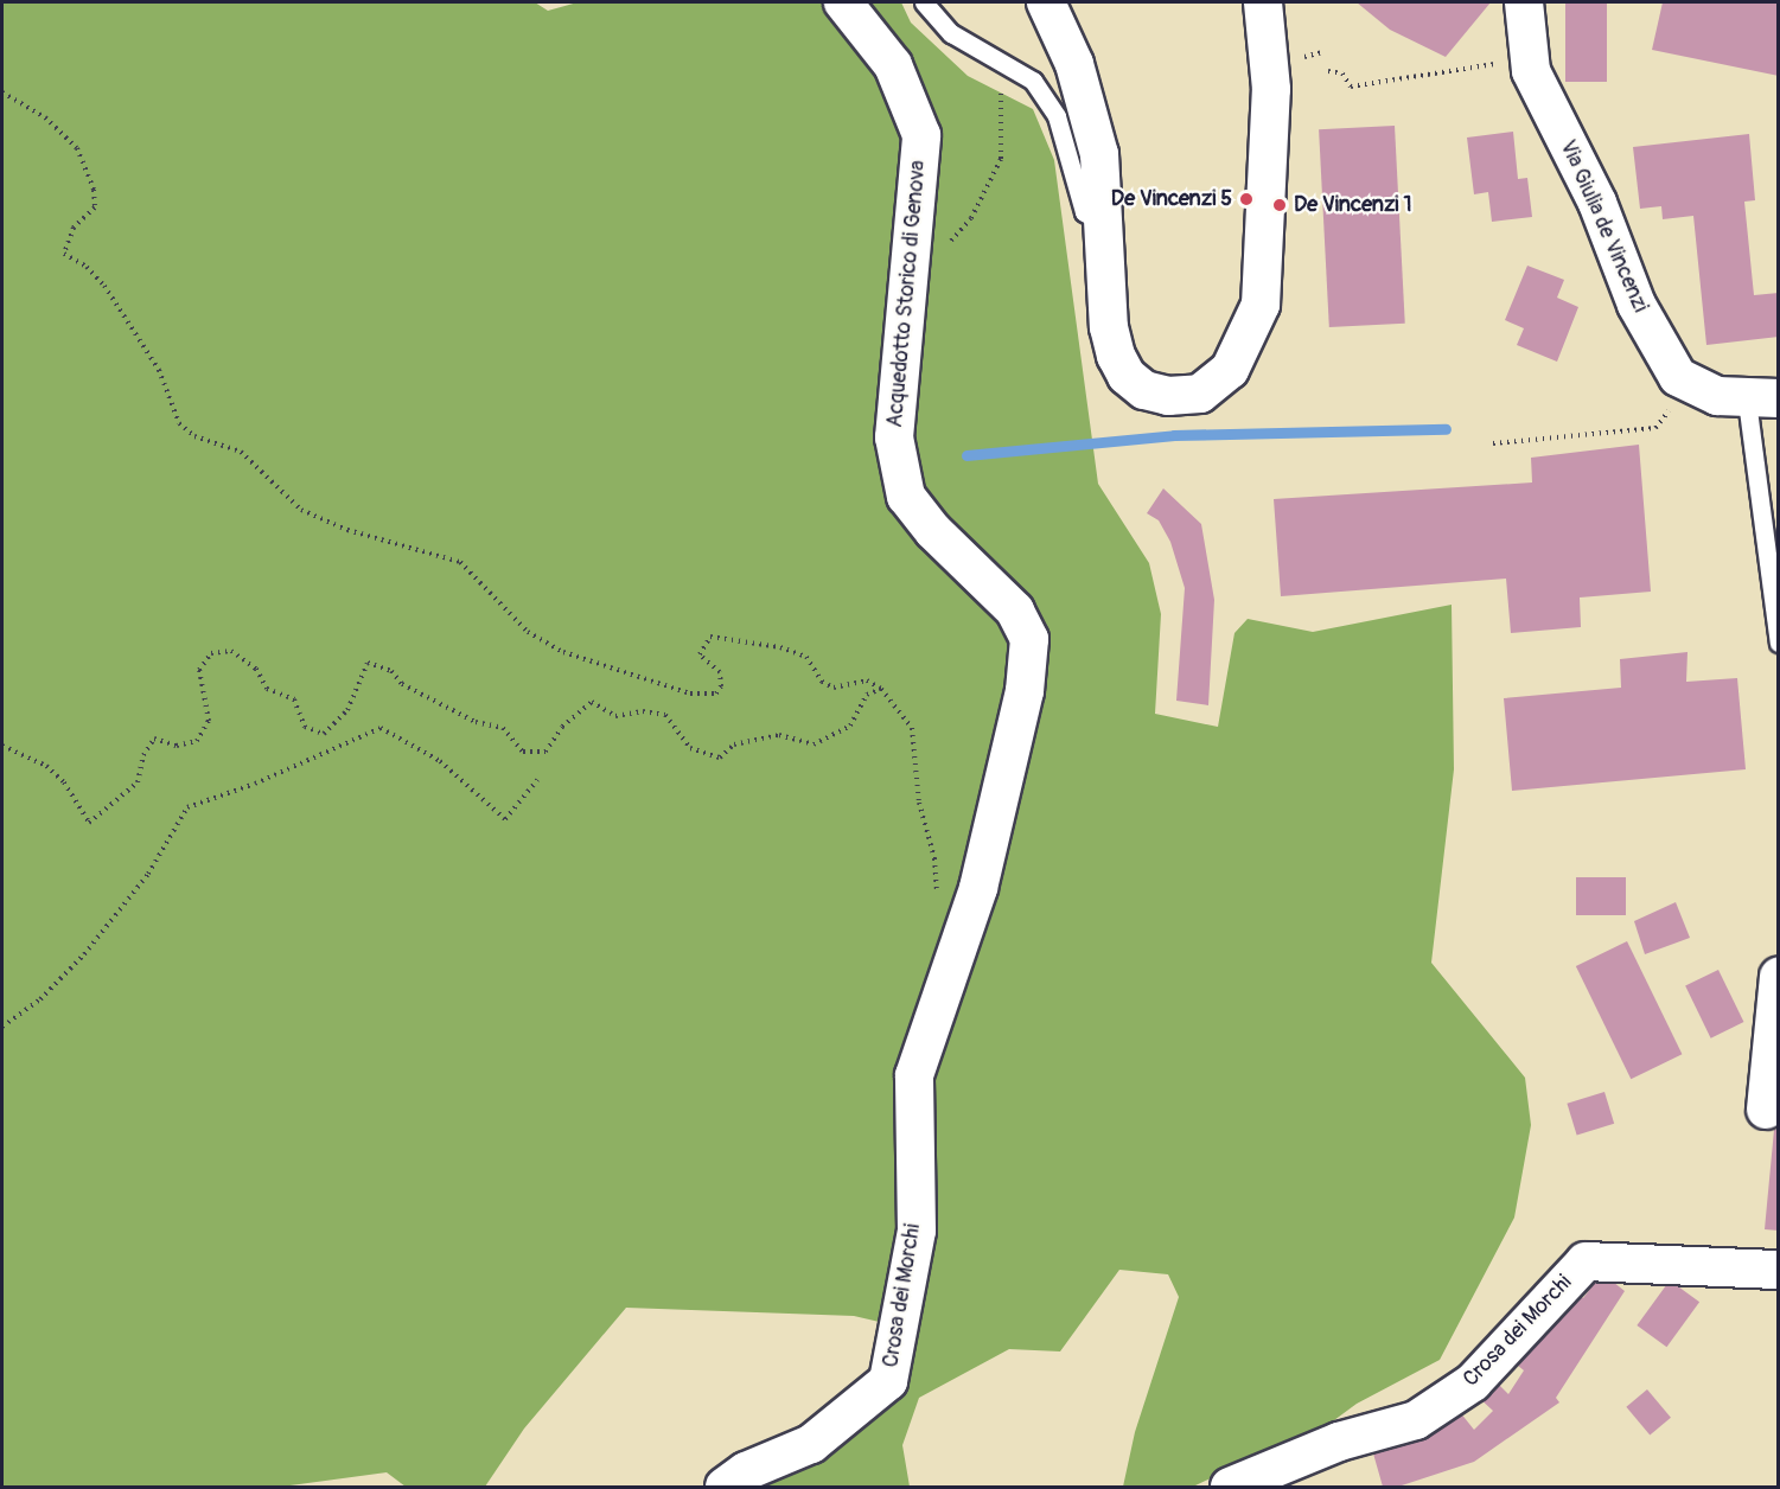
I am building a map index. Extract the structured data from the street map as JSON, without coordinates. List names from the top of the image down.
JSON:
{
  "streets": {
    "street": ["Via Giulia de Vincenzi", "Acquedotto Storico di Genova", "Crosa dei Morchi"]
  },
  "crossings": [
    ["Acquedotto Storico di Genova", "Crosa dei Morchi"]
  ],
  "places": ["De Vincenzi 5", "De Vincenzi 1"]
}
